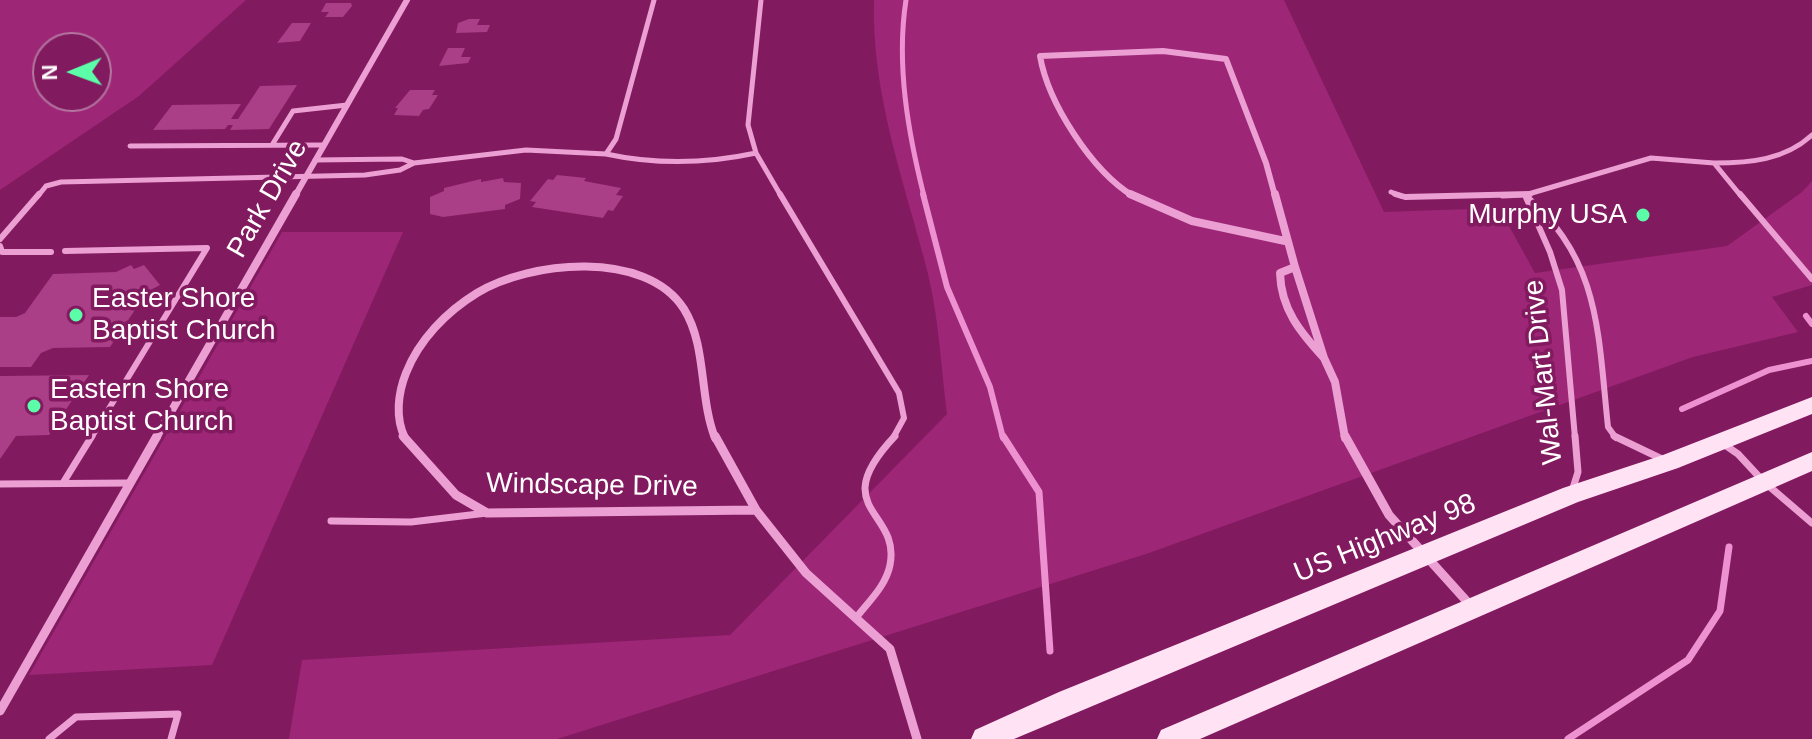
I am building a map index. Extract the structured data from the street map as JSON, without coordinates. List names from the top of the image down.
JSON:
{
  "streets": {
    "main road": ["US Highway 98"],
    "street": ["Park Drive", "Windscape Drive"],
    "lane": ["Wal-Mart Drive"]
  },
  "crossings": [
    ["Wal-Mart Drive", "US Highway 98"]
  ],
  "places": ["Murphy USA", "Easter Shore Baptist Church", "Eastern Shore Baptist Church"],
  "north": "left"
}
